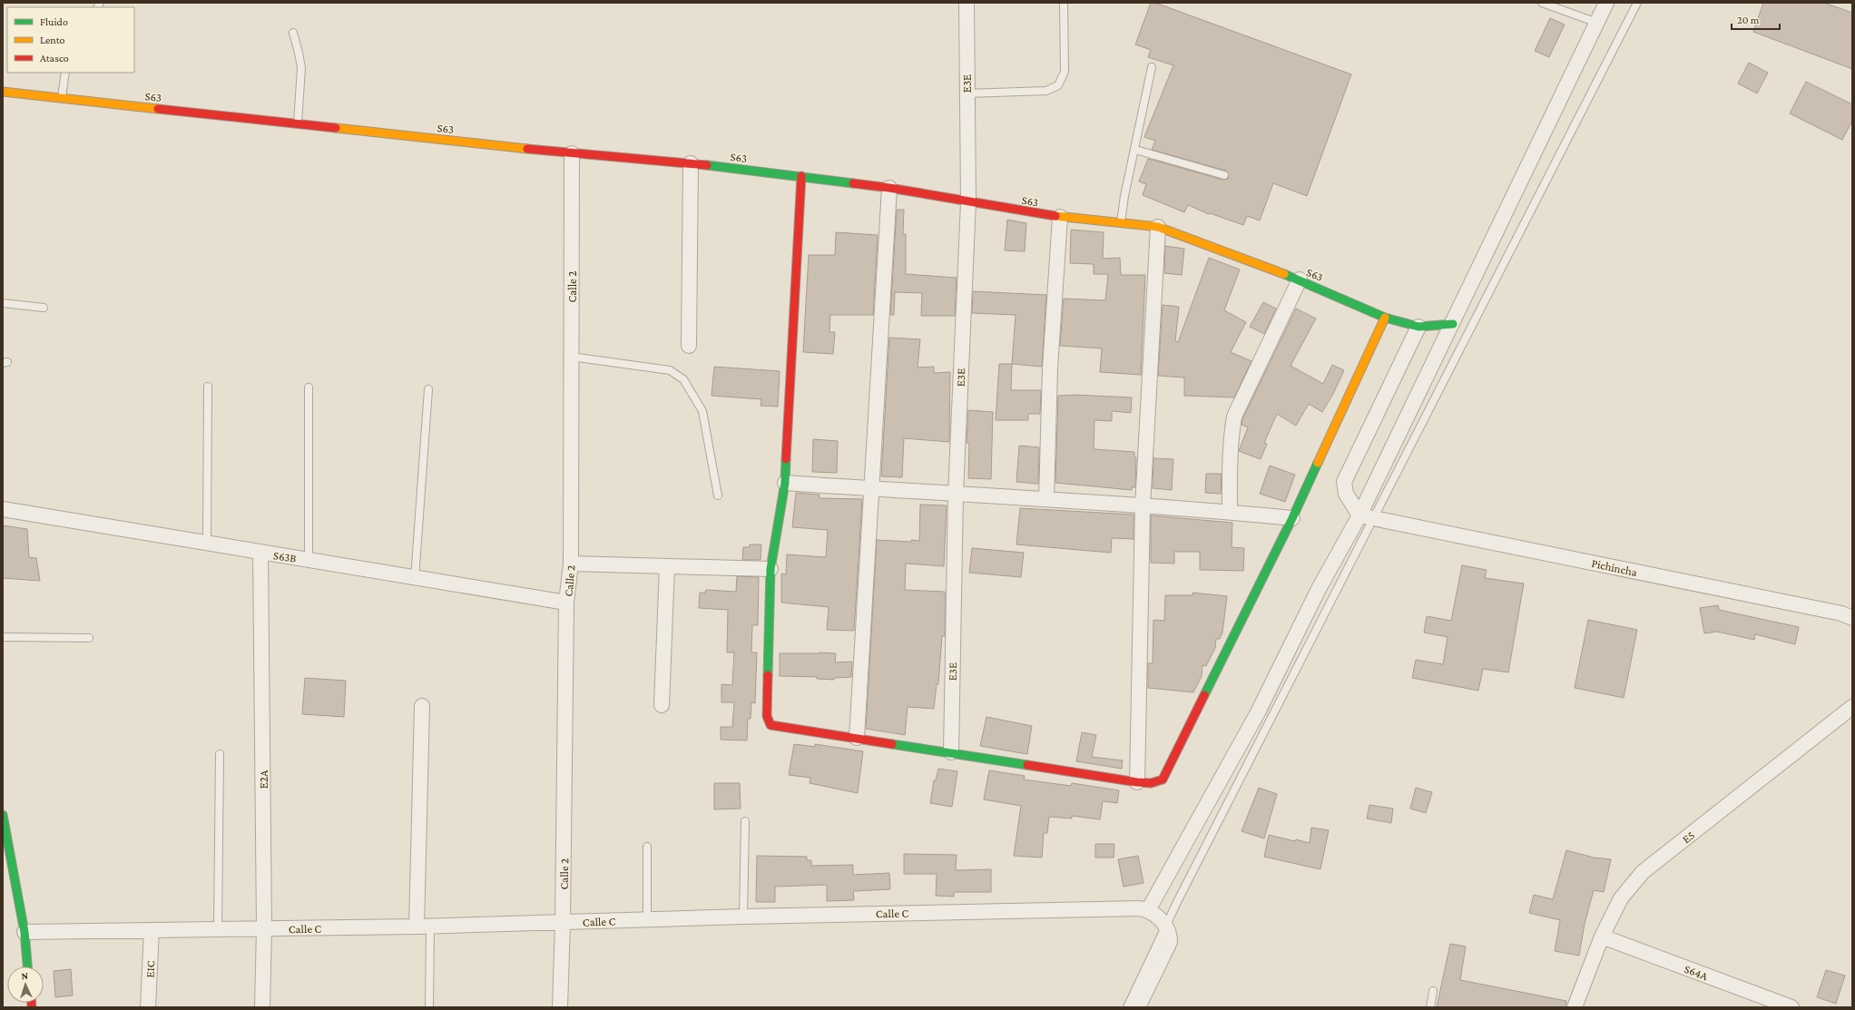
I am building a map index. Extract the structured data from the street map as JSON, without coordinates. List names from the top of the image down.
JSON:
{
  "streets": {
    "street": [
      "E3E",
      "S63",
      "Calle 2",
      "S63B",
      "Pichincha",
      "E2A",
      "E5",
      "Calle C",
      "E1C",
      "S64A"
    ]
  },
  "crossings": [
    ["E3E", "S63"],
    ["S63", "Calle 2"],
    ["Calle 2", "S63B"],
    ["Calle 2", "Calle C"],
    ["S63B", "E2A"],
    ["E2A", "Calle C"],
    ["E5", "S64A"],
    ["Calle C", "E1C"]
  ],
  "legend": ["Fluido", "Lento", "Atasco"],
  "scale_bar": "20 m",
  "north": "top"
}
